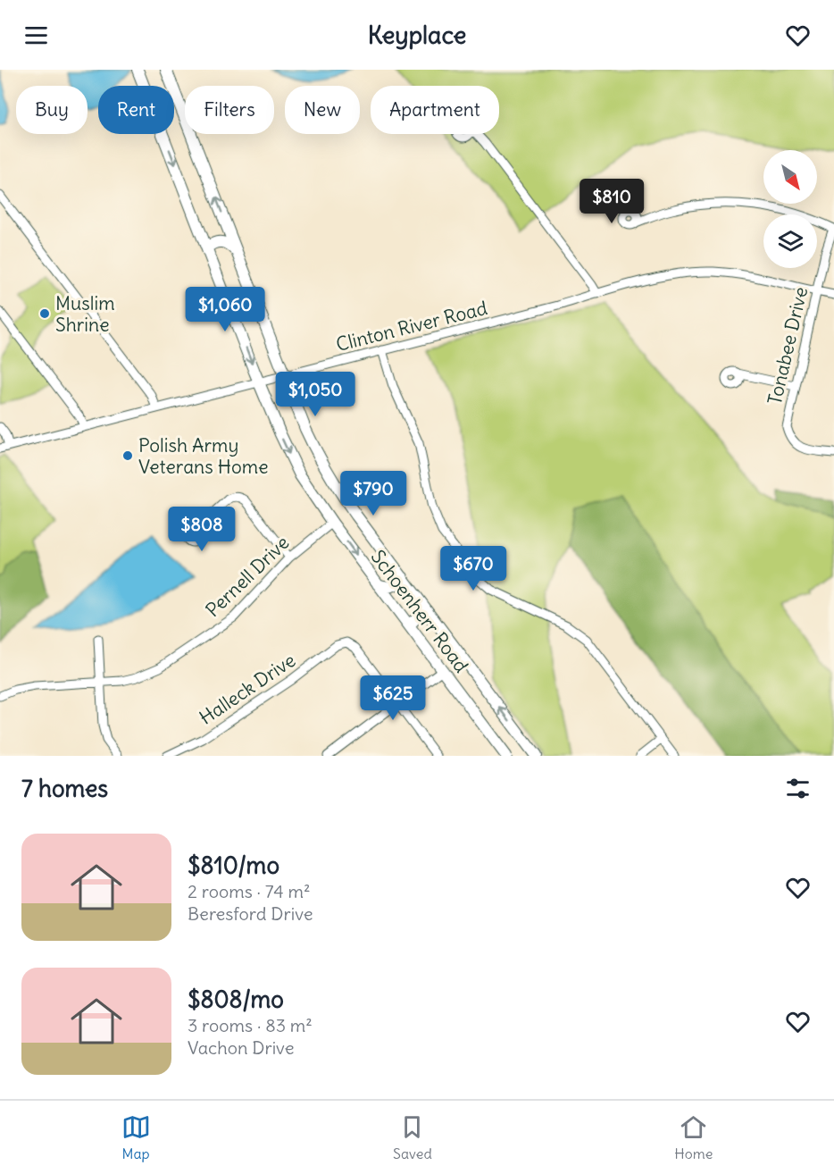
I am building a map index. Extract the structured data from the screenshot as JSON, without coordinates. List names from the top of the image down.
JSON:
{
  "streets": {
    "main road": ["Schoenherr Road"],
    "street": [
      "Clinton River Road",
      "Tonabee Drive",
      "Pernell Drive",
      "Halleck Drive"
    ]
  },
  "crossings": [
    ["Clinton River Road", "Tonabee Drive"],
    ["Clinton River Road", "Schoenherr Road"],
    ["Pernell Drive", "Schoenherr Road"]
  ],
  "places": ["Muslim Shrine", "Polish Army Veterans Home"],
  "north": "bottom right",
  "page": {
    "header": "Keyplace",
    "chip": [
      "Buy",
      "Rent",
      "Filters",
      "New",
      "Apartment"
    ],
    "price": [
      "$810",
      "$1,060",
      "$1,050",
      "$790",
      "$808",
      "$670",
      "$625"
    ],
    "heading": "7 homes",
    "list": [
      {
        "name": "$810/mo",
        "note": "2 rooms · 74 m² · Beresford Drive"
      },
      {
        "name": "$808/mo",
        "note": "3 rooms · 83 m² · Vachon Drive"
      }
    ],
    "tabs": ["Map", "Saved", "Home"]
  }
}
